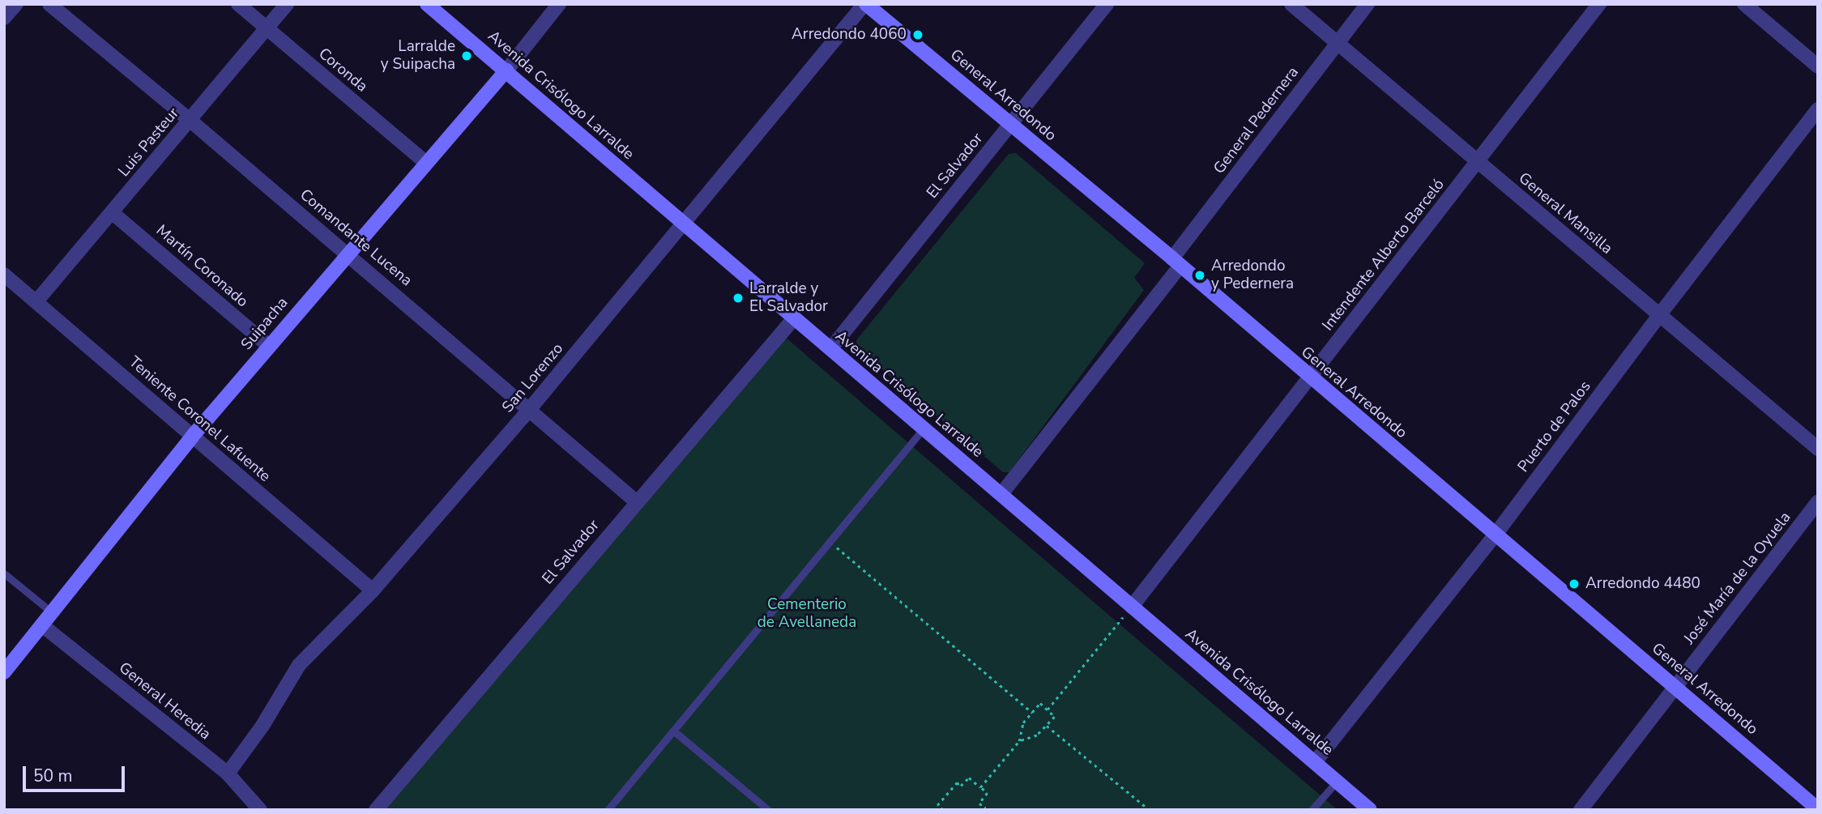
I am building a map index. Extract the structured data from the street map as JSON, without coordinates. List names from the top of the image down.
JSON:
{
  "streets": {
    "street": [
      "Coronda",
      "Avenida Crisólogo Larralde",
      "General Arredondo",
      "General Pedernera",
      "Luis Pasteur",
      "El Salvador",
      "General Mansilla",
      "Comandante Lucena",
      "Intendente Alberto Barceló",
      "Martín Coronado",
      "Suipacha",
      "San Lorenzo",
      "Teniente Coronel Lafuente",
      "Puerto de Palos",
      "José María de la Oyuela",
      "General Heredia"
    ]
  },
  "crossings": [
    ["Coronda", "Luis Pasteur"],
    ["Coronda", "Suipacha"],
    ["Avenida Crisólogo Larralde", "General Pedernera"],
    ["Avenida Crisólogo Larralde", "El Salvador"],
    ["Avenida Crisólogo Larralde", "Intendente Alberto Barceló"],
    ["Avenida Crisólogo Larralde", "Suipacha"],
    ["Avenida Crisólogo Larralde", "San Lorenzo"],
    ["Avenida Crisólogo Larralde", "Puerto de Palos"],
    ["General Arredondo", "General Pedernera"],
    ["General Arredondo", "El Salvador"],
    ["General Arredondo", "Intendente Alberto Barceló"],
    ["General Arredondo", "San Lorenzo"],
    ["General Arredondo", "Puerto de Palos"],
    ["General Arredondo", "José María de la Oyuela"],
    ["General Pedernera", "General Mansilla"],
    ["Luis Pasteur", "Comandante Lucena"],
    ["Luis Pasteur", "Martín Coronado"],
    ["Luis Pasteur", "Teniente Coronel Lafuente"],
    ["El Salvador", "Comandante Lucena"],
    ["General Mansilla", "Intendente Alberto Barceló"],
    ["General Mansilla", "Puerto de Palos"],
    ["Comandante Lucena", "Suipacha"],
    ["Comandante Lucena", "San Lorenzo"],
    ["Martín Coronado", "Suipacha"],
    ["Suipacha", "Teniente Coronel Lafuente"],
    ["Suipacha", "General Heredia"],
    ["San Lorenzo", "Teniente Coronel Lafuente"],
    ["San Lorenzo", "General Heredia"]
  ],
  "parks": ["Cementerio de Avellaneda"],
  "places": [
    "Arredondo 4060",
    "Larralde y Suipacha",
    "Arredondo y Pedernera",
    "Larralde y El Salvador",
    "Arredondo 4480"
  ],
  "scale_bar": "50 m"
}
